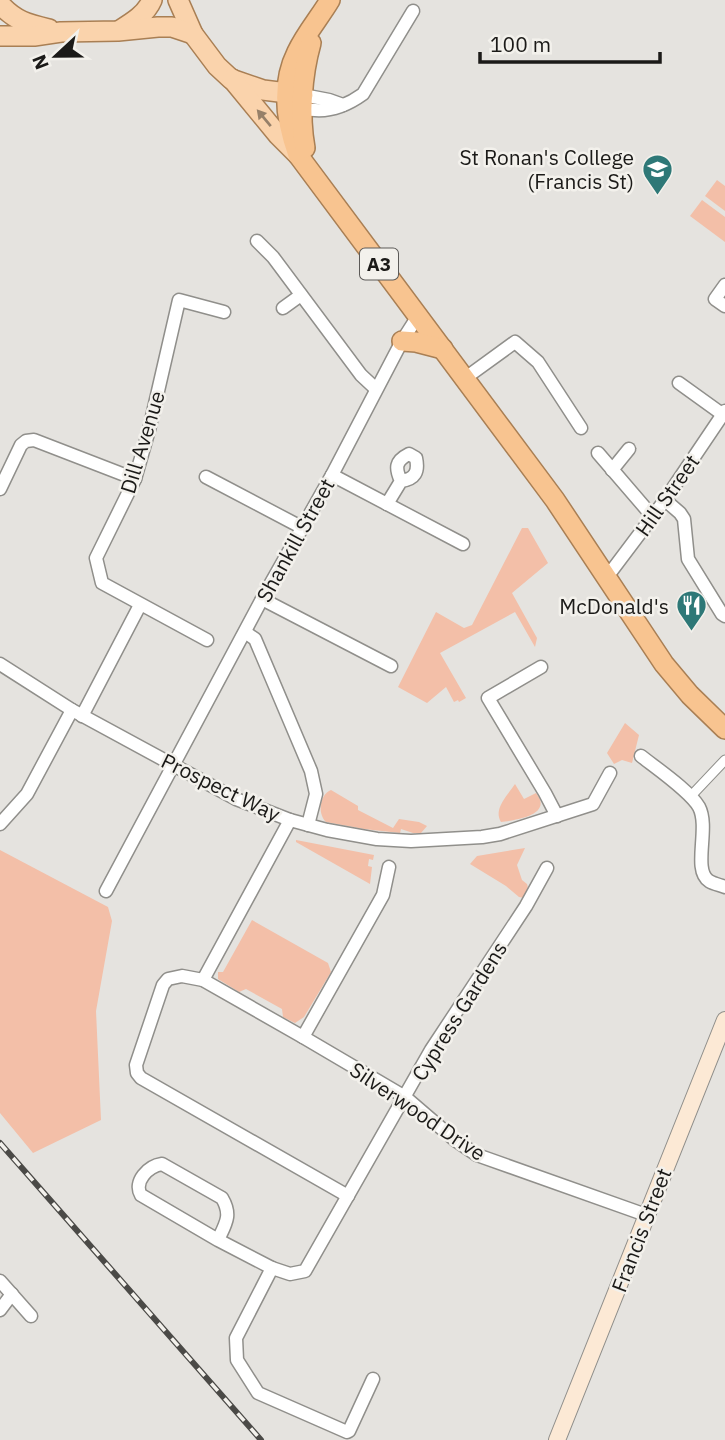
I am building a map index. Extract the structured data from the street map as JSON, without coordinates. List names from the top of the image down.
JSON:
{
  "streets": {
    "highway": ["A3"],
    "main road": ["Francis Street"],
    "street": [
      "Dill Avenue",
      "Hill Street",
      "Shankill Street",
      "Prospect Way",
      "Cypress Gardens",
      "Silverwood Drive"
    ]
  },
  "crossings": [
    ["A3", "Hill Street"],
    ["A3", "Shankill Street"],
    ["Shankill Street", "Prospect Way"],
    ["Cypress Gardens", "Silverwood Drive"],
    ["Silverwood Drive", "Francis Street"]
  ],
  "places": {
    "school or university": ["St Ronan's College (Francis St)"],
    "restaurant": ["McDonald's"]
  },
  "scale_bar": "100 m",
  "north": "left"
}
